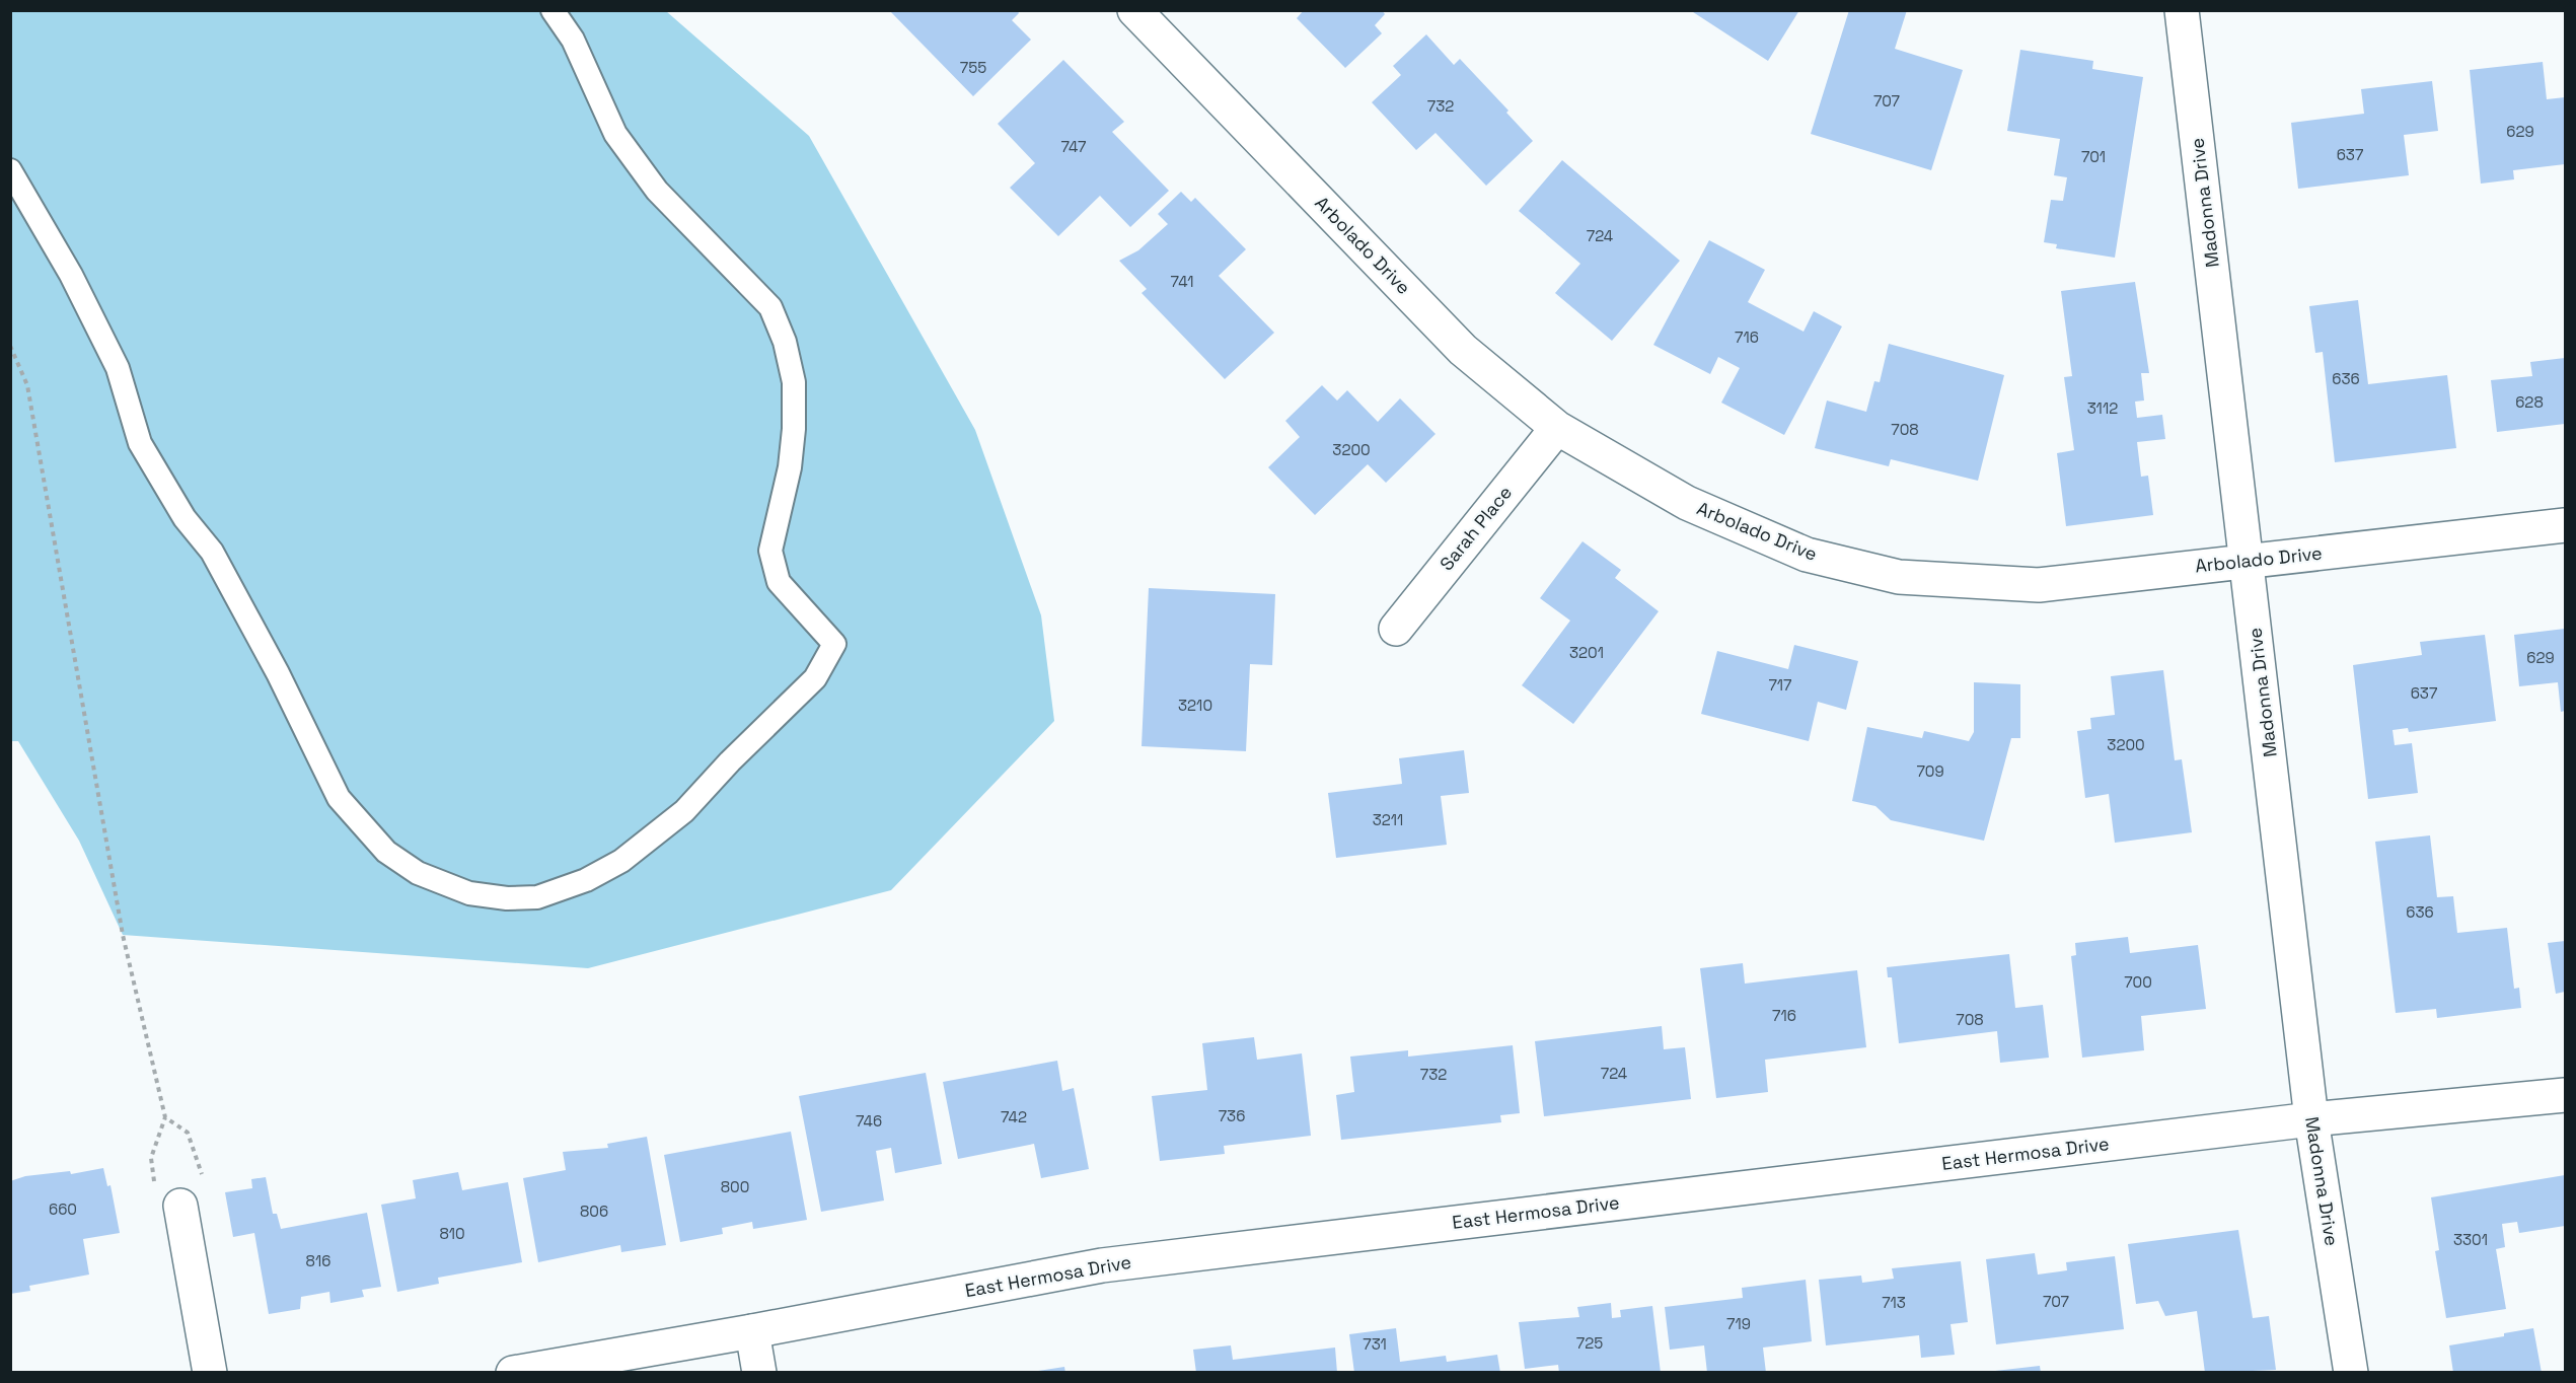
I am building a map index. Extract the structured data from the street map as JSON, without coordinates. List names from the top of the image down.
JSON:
{
  "streets": {
    "street": [
      "Madonna Drive",
      "Arbolado Drive",
      "Sarah Place",
      "East Hermosa Drive"
    ]
  },
  "crossings": [
    ["Madonna Drive", "Arbolado Drive"],
    ["Madonna Drive", "East Hermosa Drive"],
    ["Arbolado Drive", "Sarah Place"]
  ],
  "house_numbers": [
    "755",
    "707",
    "732",
    "629",
    "747",
    "637",
    "701",
    "724",
    "741",
    "716",
    "636",
    "628",
    "3112",
    "708",
    "3200",
    "3201",
    "629",
    "717",
    "637",
    "3210",
    "3200",
    "709",
    "3211",
    "636",
    "700",
    "716",
    "708",
    "724",
    "732",
    "736",
    "742",
    "746",
    "800",
    "660",
    "806",
    "810",
    "3301",
    "816",
    "707",
    "713",
    "719",
    "725",
    "731"
  ]
}
